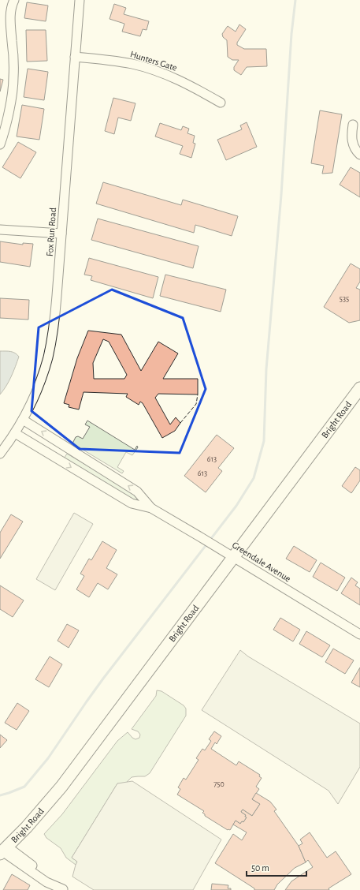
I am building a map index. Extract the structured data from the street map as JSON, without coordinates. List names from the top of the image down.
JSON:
{
  "streets": {
    "main road": ["Bright Road"],
    "street": ["Hunters Gate", "Fox Run Road", "Greendale Avenue"]
  },
  "crossings": [
    ["Hunters Gate", "Fox Run Road"],
    ["Fox Run Road", "Greendale Avenue"],
    ["Bright Road", "Greendale Avenue"]
  ],
  "house_numbers": [
    "535",
    "613",
    "613",
    "750"
  ],
  "scale_bar": "50 m"
}
